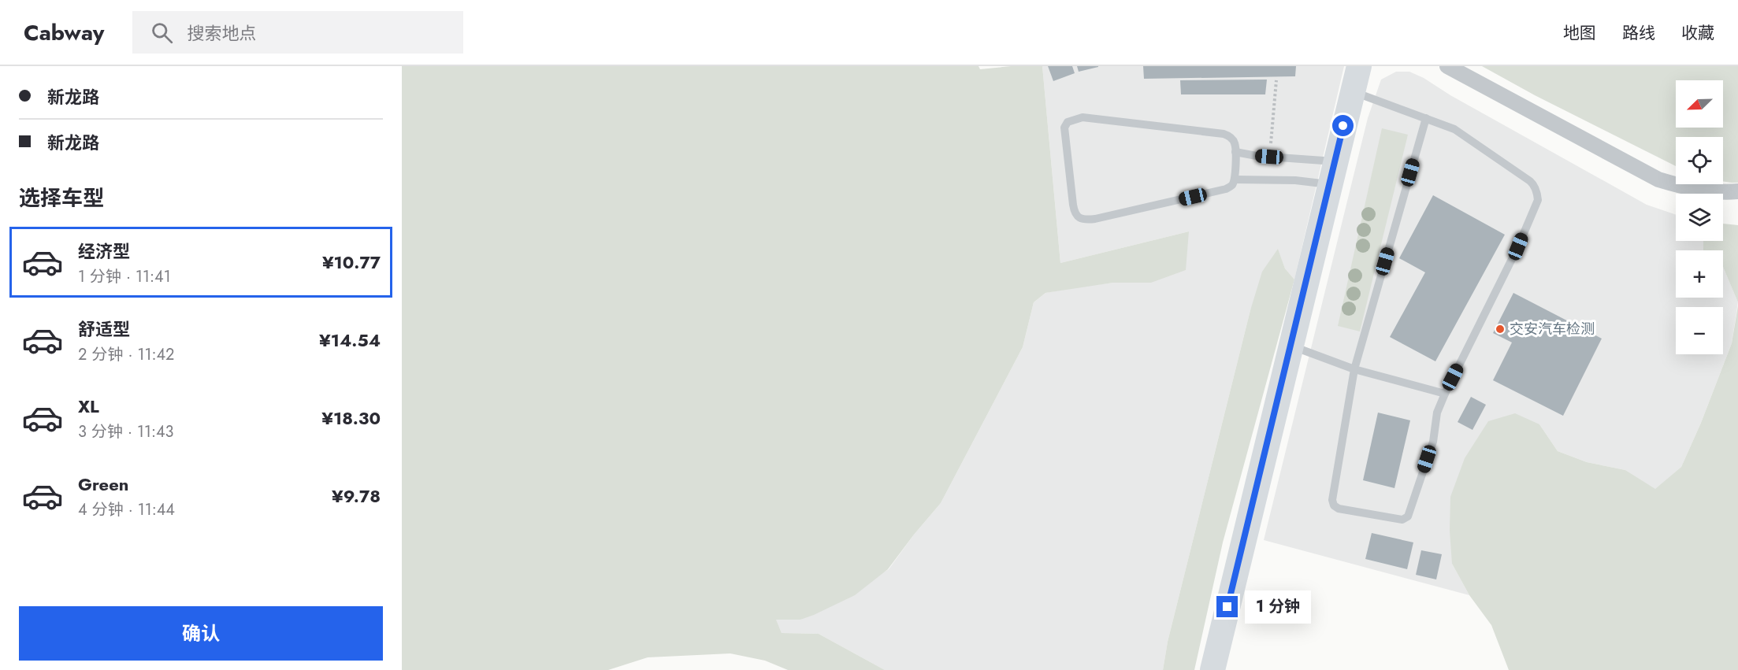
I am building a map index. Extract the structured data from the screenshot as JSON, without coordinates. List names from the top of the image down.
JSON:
{
  "places": ["交安汽车检测"],
  "north": "bottom left",
  "page": {
    "header": "Cabway",
    "search": "搜索地点",
    "nav": ["地图", "路线", "收藏"],
    "banner": ["新龙路", "新龙路"],
    "map_buttons": ["+", "−"],
    "heading": "选择车型",
    "list": [
      {
        "name": "经济型",
        "note": "1 分钟 · 11:41",
        "value": "¥10.77"
      },
      {
        "name": "舒适型",
        "note": "2 分钟 · 11:42",
        "value": "¥14.54"
      },
      {
        "name": "XL",
        "note": "3 分钟 · 11:43",
        "value": "¥18.30"
      },
      {
        "name": "Green",
        "note": "4 分钟 · 11:44",
        "value": "¥9.78"
      }
    ],
    "bubble": "1 分钟",
    "buttons": "确认"
  }
}
